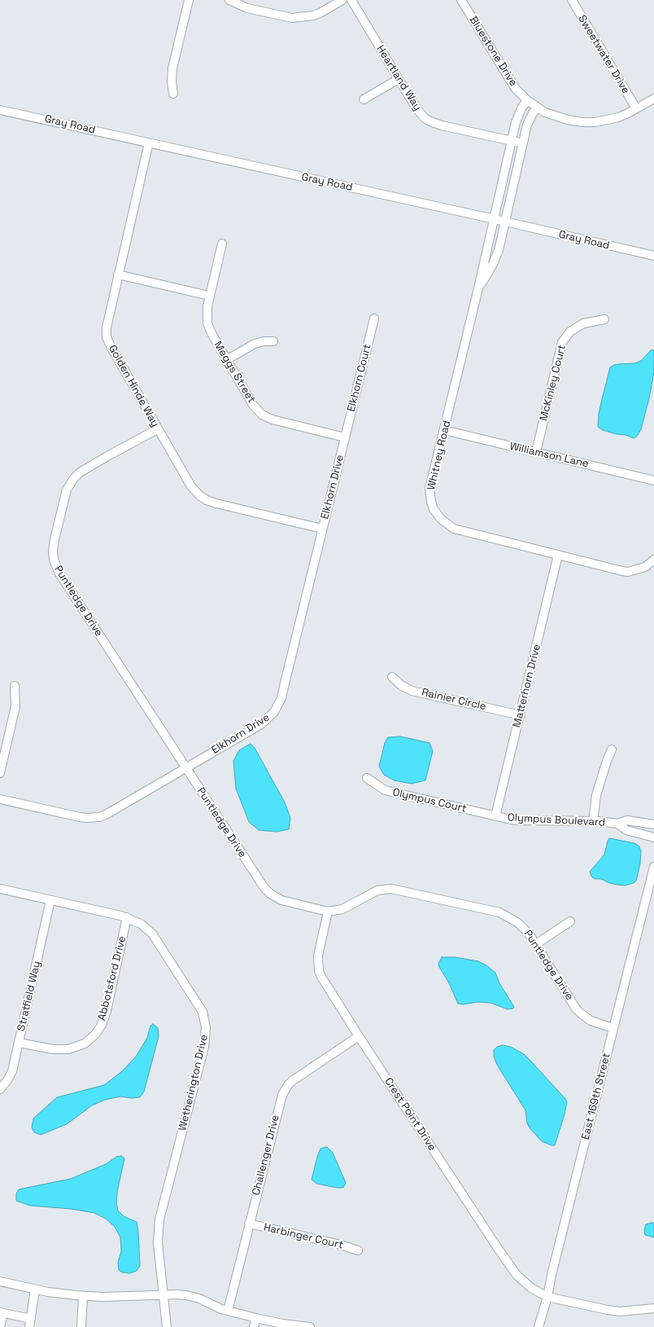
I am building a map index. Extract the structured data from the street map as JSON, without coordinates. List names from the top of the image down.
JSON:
{
  "streets": {
    "street": [
      "Bluestone Drive",
      "Sweetwater Drive",
      "Heartland Way",
      "Gray Road",
      "Meggs Street",
      "Elkhorn Court",
      "McKinley Court",
      "Golden Hinde Way",
      "Whitney Road",
      "Williamson Lane",
      "Elkhorn Drive",
      "Puntledge Drive",
      "Matterhorn Drive",
      "Rainier Circle",
      "Olympus Court",
      "Olympus Boulevard",
      "Abbotsford Drive",
      "Stratfield Way",
      "Wetherington Drive",
      "East 169th Street",
      "Crest Point Drive",
      "Challenger Drive",
      "Harbinger Court"
    ]
  },
  "crossings": [
    ["Bluestone Drive", "Sweetwater Drive"],
    ["Bluestone Drive", "Whitney Road"],
    ["Heartland Way", "Whitney Road"],
    ["Gray Road", "Golden Hinde Way"],
    ["Gray Road", "Whitney Road"],
    ["Meggs Street", "Elkhorn Court"],
    ["Meggs Street", "Elkhorn Drive"],
    ["Elkhorn Court", "Elkhorn Drive"],
    ["McKinley Court", "Williamson Lane"],
    ["Golden Hinde Way", "Elkhorn Drive"],
    ["Golden Hinde Way", "Puntledge Drive"],
    ["Whitney Road", "Williamson Lane"],
    ["Whitney Road", "Matterhorn Drive"],
    ["Elkhorn Drive", "Puntledge Drive"],
    ["Puntledge Drive", "East 169th Street"],
    ["Puntledge Drive", "Crest Point Drive"],
    ["Matterhorn Drive", "Rainier Circle"],
    ["Matterhorn Drive", "Olympus Court"],
    ["Matterhorn Drive", "Olympus Boulevard"],
    ["Olympus Court", "Olympus Boulevard"],
    ["Abbotsford Drive", "Stratfield Way"],
    ["Abbotsford Drive", "Wetherington Drive"],
    ["Stratfield Way", "Wetherington Drive"],
    ["East 169th Street", "Crest Point Drive"],
    ["Crest Point Drive", "Challenger Drive"],
    ["Challenger Drive", "Harbinger Court"]
  ]
}
